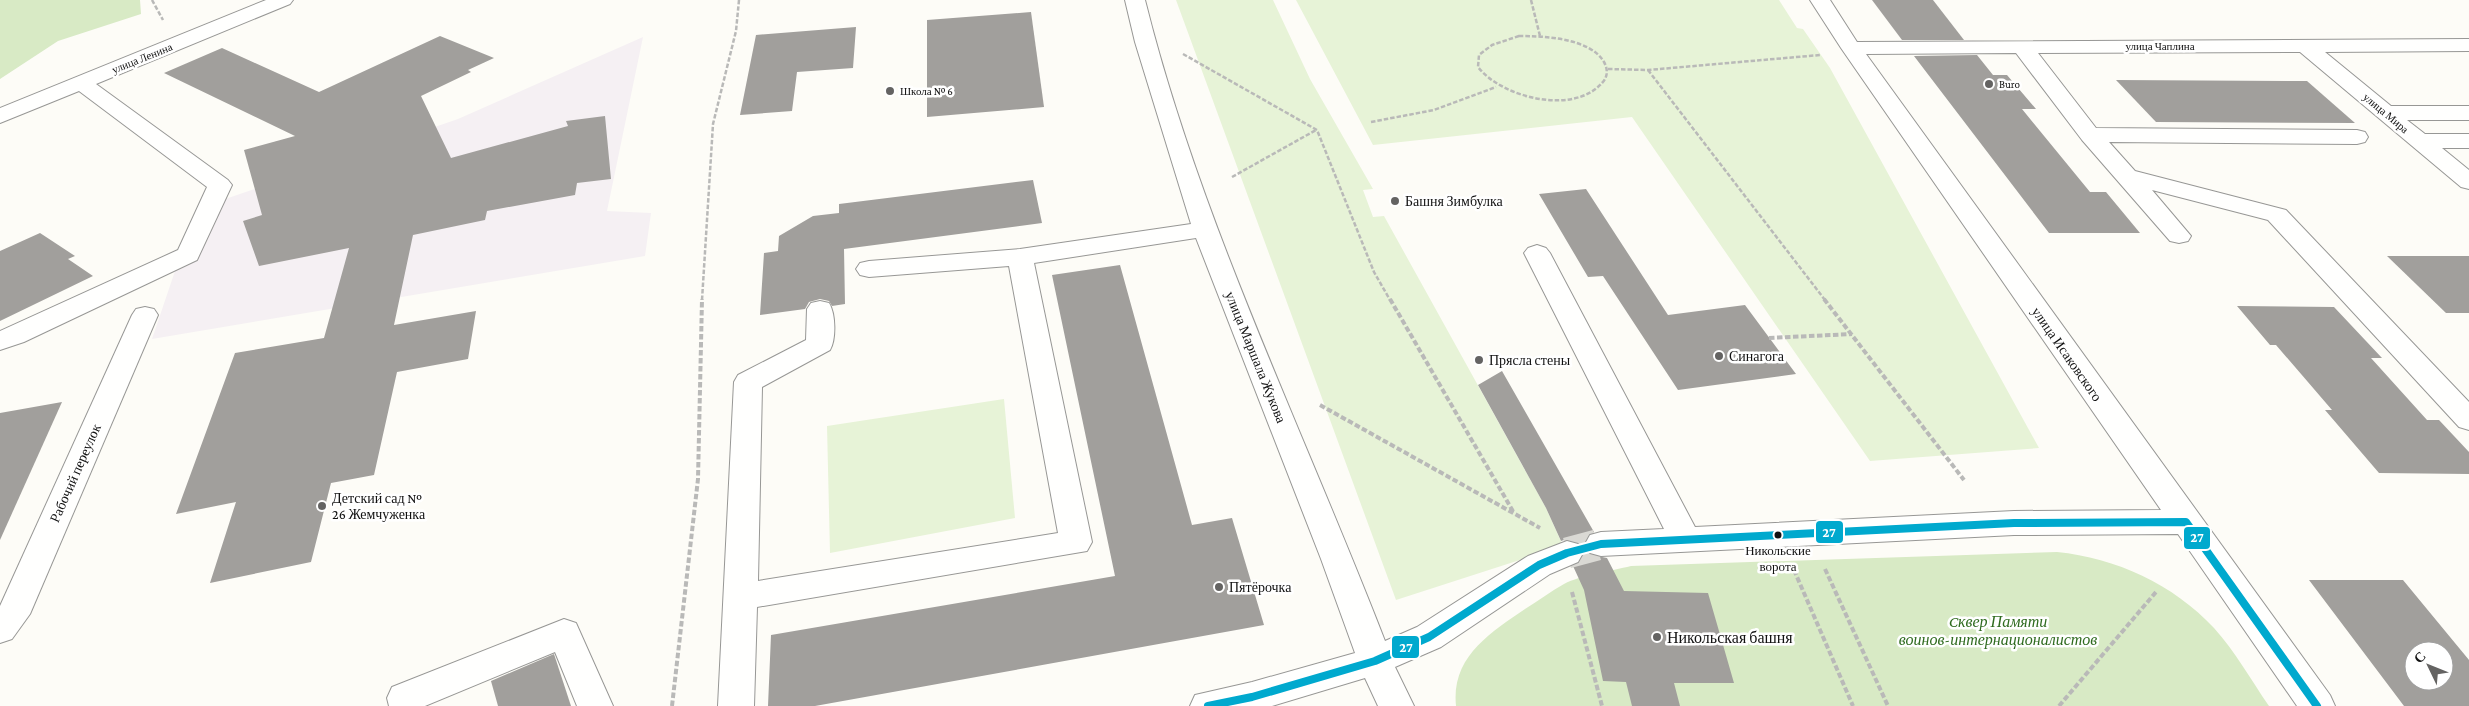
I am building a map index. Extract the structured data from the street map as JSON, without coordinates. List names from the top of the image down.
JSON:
{
  "streets": {
    "street": [
      "улица Чаплина",
      "улица Ленина",
      "улица Мира",
      "улица Исаковского",
      "улица Маршала Жукова",
      "Рабочий переулок"
    ]
  },
  "crossings": [
    ["улица Чаплина", "улица Мира"],
    ["улица Чаплина", "улица Исаковского"]
  ],
  "parks": ["Cквер Памяти воинов-интернационалистов"],
  "places": [
    "Buro",
    "Школа № 6",
    "Башня Зимбулка",
    "Синагога",
    "Прясла стены",
    "Детский сад № 26 Жемчуженка",
    "Никольские ворота",
    "Пятёрочка",
    "Никольская башня"
  ],
  "lines": ["transit line 27"],
  "north": "top left"
}
